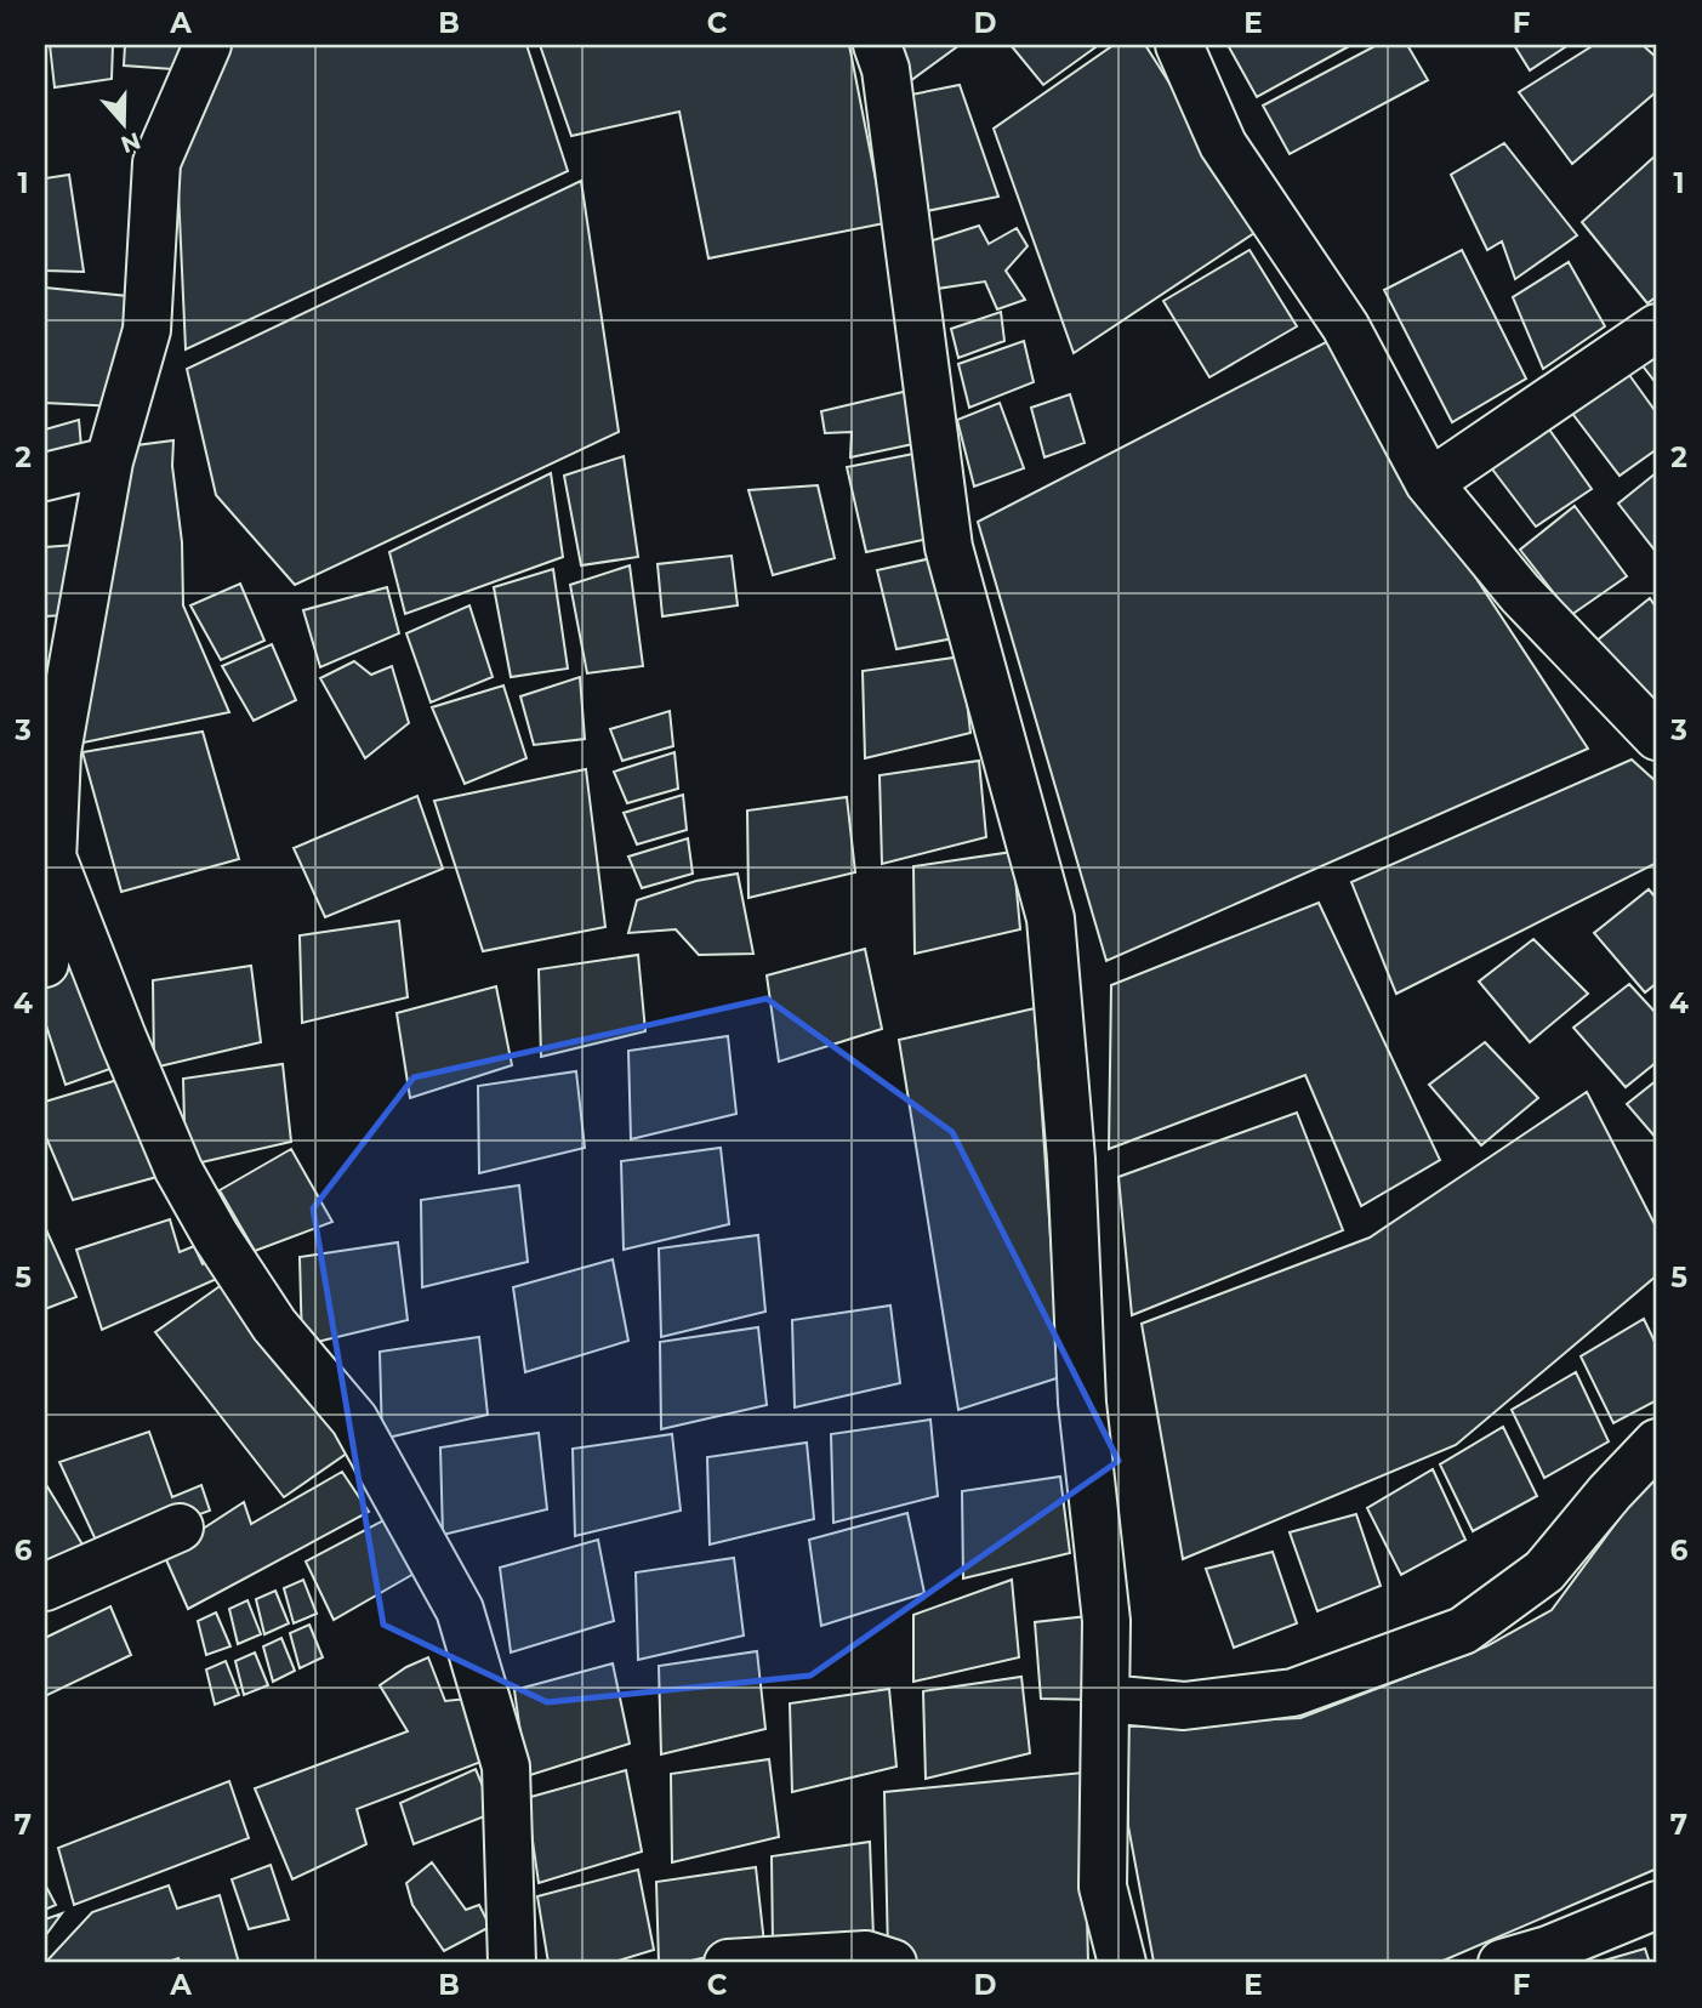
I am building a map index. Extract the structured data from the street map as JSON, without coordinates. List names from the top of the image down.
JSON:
{
  "north": "bottom",
  "grid": {
    "columns": [
      "A",
      "B",
      "C",
      "D",
      "E",
      "F"
    ],
    "rows": [
      "1",
      "2",
      "3",
      "4",
      "5",
      "6",
      "7"
    ]
  }
}
